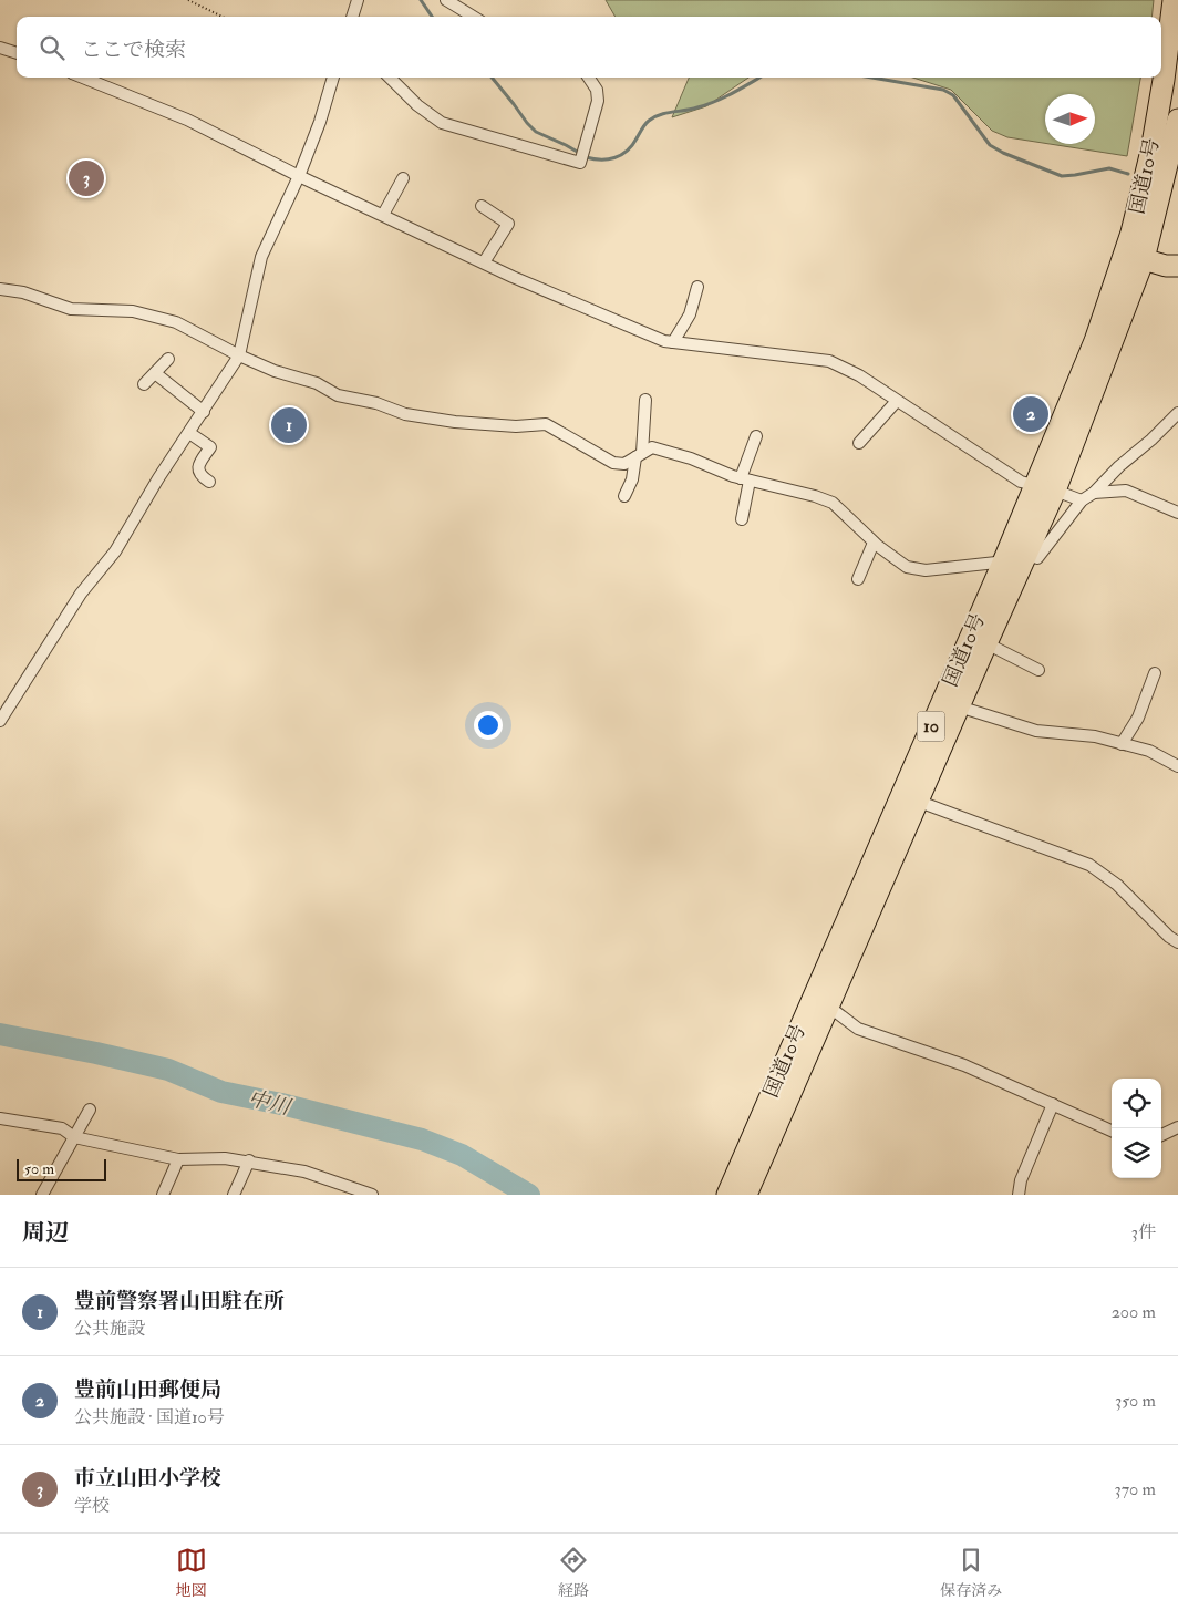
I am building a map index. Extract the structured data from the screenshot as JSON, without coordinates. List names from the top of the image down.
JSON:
{
  "streets": {
    "highway": ["国道10号", "10"]
  },
  "water": ["中川"],
  "scale_bar": "50 m",
  "north": "right",
  "page": {
    "search": "ここで検索",
    "pins": ["3", "2", "1"],
    "scale": "50 m",
    "heading": ["周辺", "3件"],
    "list": [
      {
        "mark": "1",
        "name": "豊前警察署山田駐在所",
        "note": "公共施設",
        "value": "200 m"
      },
      {
        "mark": "2",
        "name": "豊前山田郵便局",
        "note": "公共施設 · 国道10号",
        "value": "350 m"
      },
      {
        "mark": "3",
        "name": "市立山田小学校",
        "note": "学校",
        "value": "370 m"
      }
    ],
    "nav": ["地図", "経路", "保存済み"]
  }
}
